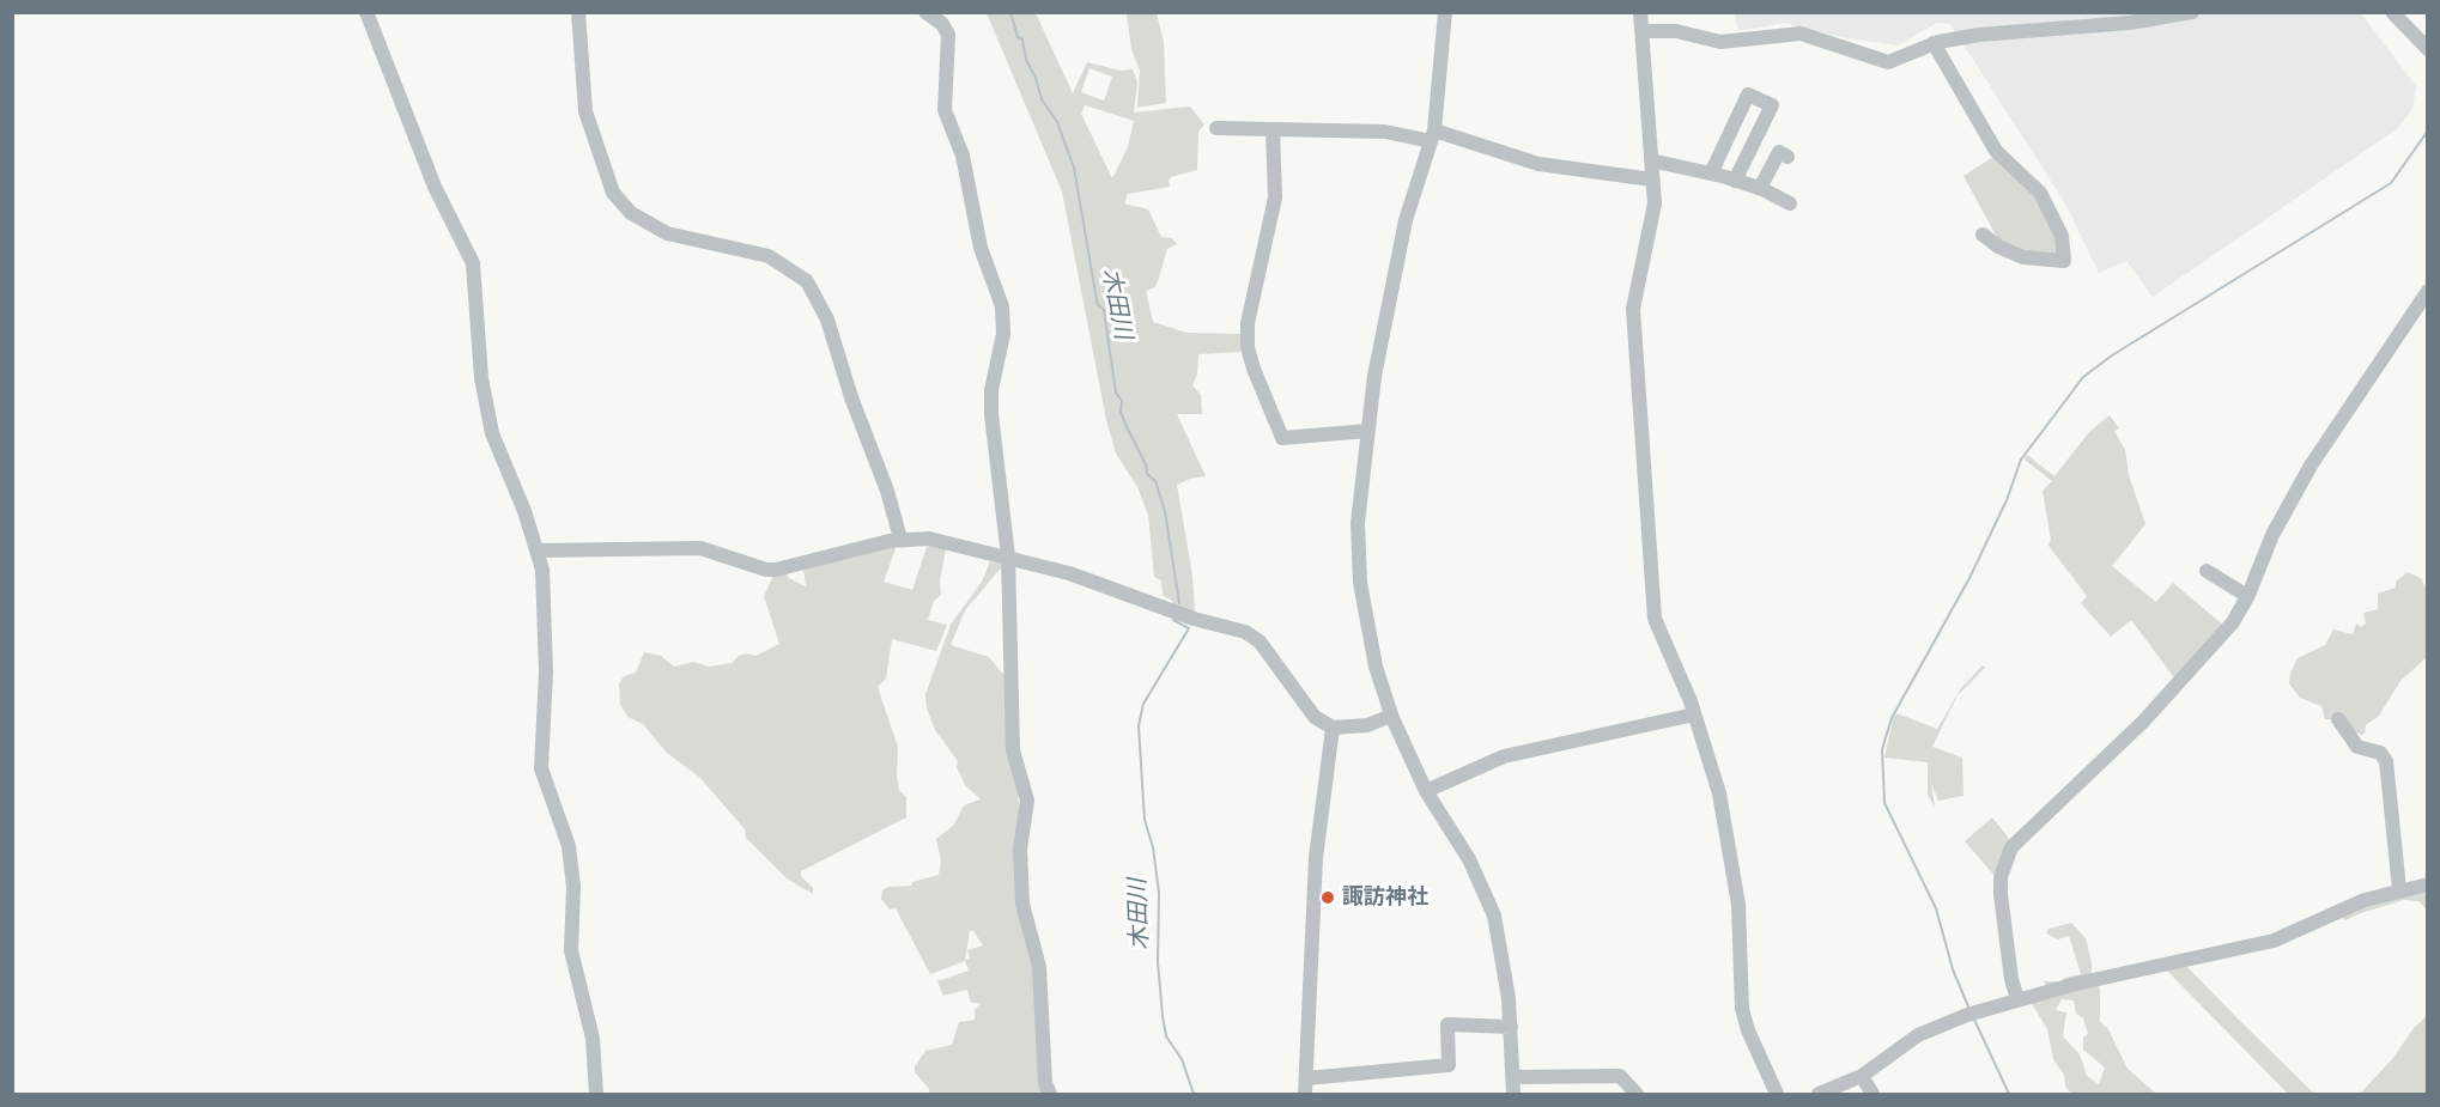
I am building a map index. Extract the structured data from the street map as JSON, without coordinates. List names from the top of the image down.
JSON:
{
  "water": ["木田川"],
  "places": ["諏訪神社"]
}
